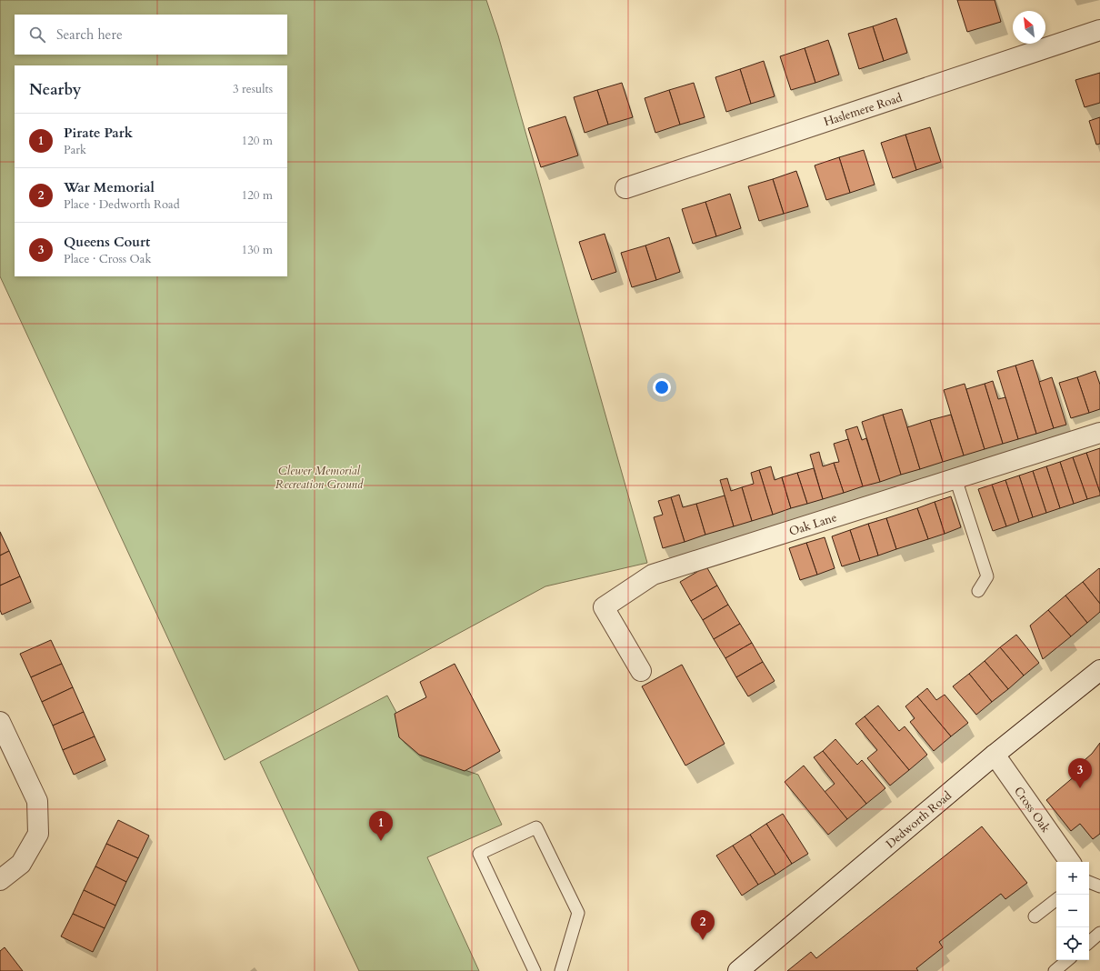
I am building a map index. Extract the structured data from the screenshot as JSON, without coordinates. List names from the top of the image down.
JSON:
{
  "streets": {
    "street": [
      "Haslemere Road",
      "Oak Lane",
      "Cross Oak",
      "Dedworth Road"
    ]
  },
  "crossings": [
    ["Cross Oak", "Dedworth Road"]
  ],
  "parks": ["Clewer Memorial Recreation Ground"],
  "north": "top left",
  "page": {
    "search": "Search here",
    "heading": ["Nearby", "3 results"],
    "list": [
      {
        "mark": "1",
        "name": "Pirate Park",
        "note": "Park",
        "value": "120 m"
      },
      {
        "mark": "2",
        "name": "War Memorial",
        "note": "Place · Dedworth Road",
        "value": "120 m"
      },
      {
        "mark": "3",
        "name": "Queens Court",
        "note": "Place · Cross Oak",
        "value": "130 m"
      }
    ],
    "pins": ["3", "1", "2"],
    "map_buttons": ["+", "−"]
  }
}
